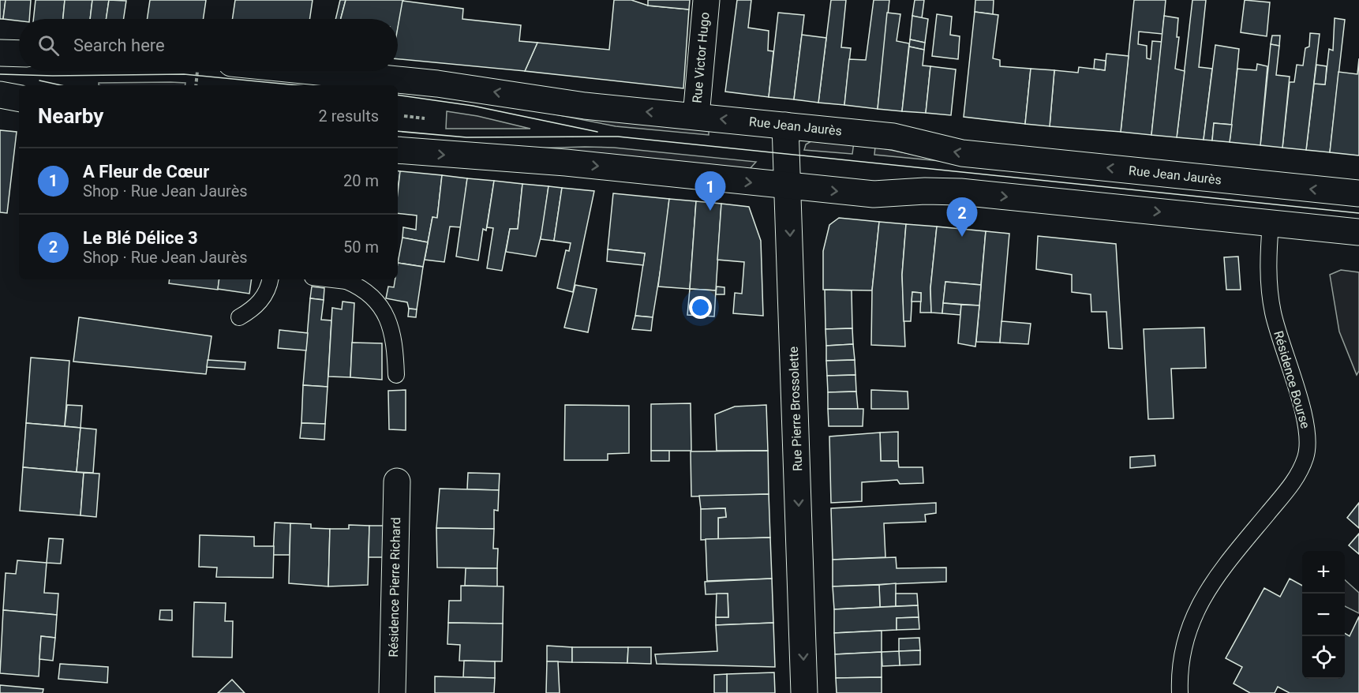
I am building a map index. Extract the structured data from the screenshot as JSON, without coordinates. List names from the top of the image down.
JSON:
{
  "streets": {
    "main road": [
      "Rue Victor Hugo",
      "Rue Jean Jaurès",
      "Rue Pierre Brossolette",
      "Résidence Pierre Richard"
    ],
    "lane": ["Résidence Bourse"]
  },
  "crossings": [
    ["Rue Victor Hugo", "Rue Jean Jaurès"],
    ["Rue Jean Jaurès", "Rue Pierre Brossolette"]
  ],
  "one_way": ["Rue Pierre Brossolette"],
  "page": {
    "search": "Search here",
    "heading": ["Nearby", "2 results"],
    "list": [
      {
        "mark": "1",
        "name": "A Fleur de Cœur",
        "note": "Shop · Rue Jean Jaurès",
        "value": "20 m"
      },
      {
        "mark": "2",
        "name": "Le Blé Délice 3",
        "note": "Shop · Rue Jean Jaurès",
        "value": "50 m"
      }
    ],
    "pins": ["1", "2"],
    "map_buttons": ["+", "−"]
  }
}
